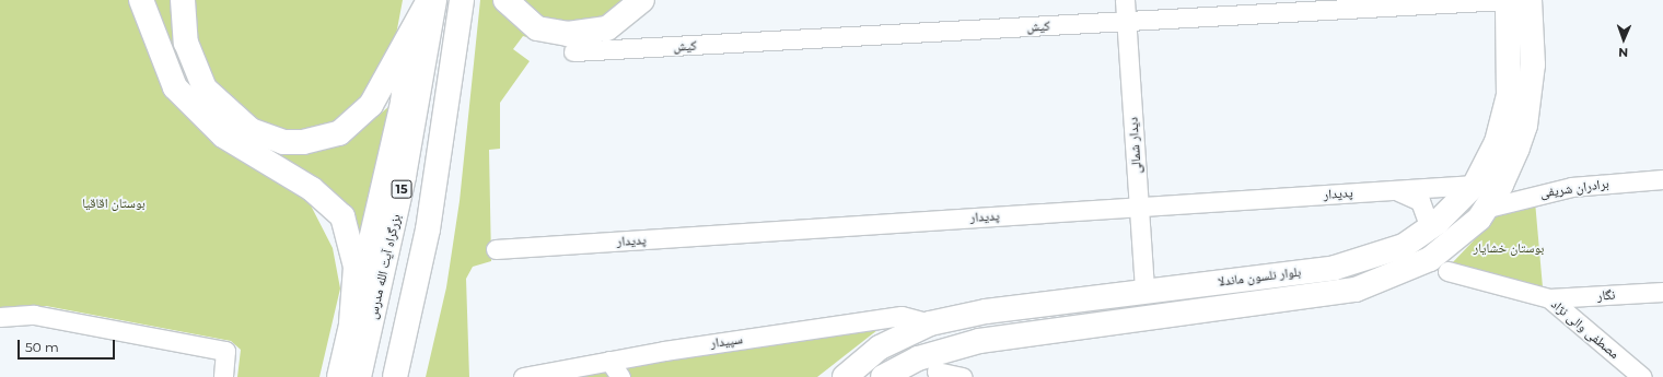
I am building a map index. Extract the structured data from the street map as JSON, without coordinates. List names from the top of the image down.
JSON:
{
  "streets": {
    "main road": ["15", "بزرگراه آیت الله مدرس", "بلوار نلسون ماندلا"],
    "street": [
      "کیش",
      "دیدار شمالی",
      "برادران شریفی",
      "پدیدار",
      "نگار",
      "مصطفی والی نژاد",
      "سپیدار"
    ]
  },
  "crossings": [
    ["کیش", "دیدار شمالی"],
    ["دیدار شمالی", "پدیدار"],
    ["دیدار شمالی", "بلوار نلسون ماندلا"],
    ["برادران شریفی", "بلوار نلسون ماندلا"],
    ["پدیدار", "بلوار نلسون ماندلا"],
    ["بلوار نلسون ماندلا", "سپیدار"],
    ["نگار", "مصطفی والی نژاد"]
  ],
  "parks": ["بوستان اقاقیا", "بوستان خشایار"],
  "scale_bar": "50 m",
  "north": "bottom"
}
